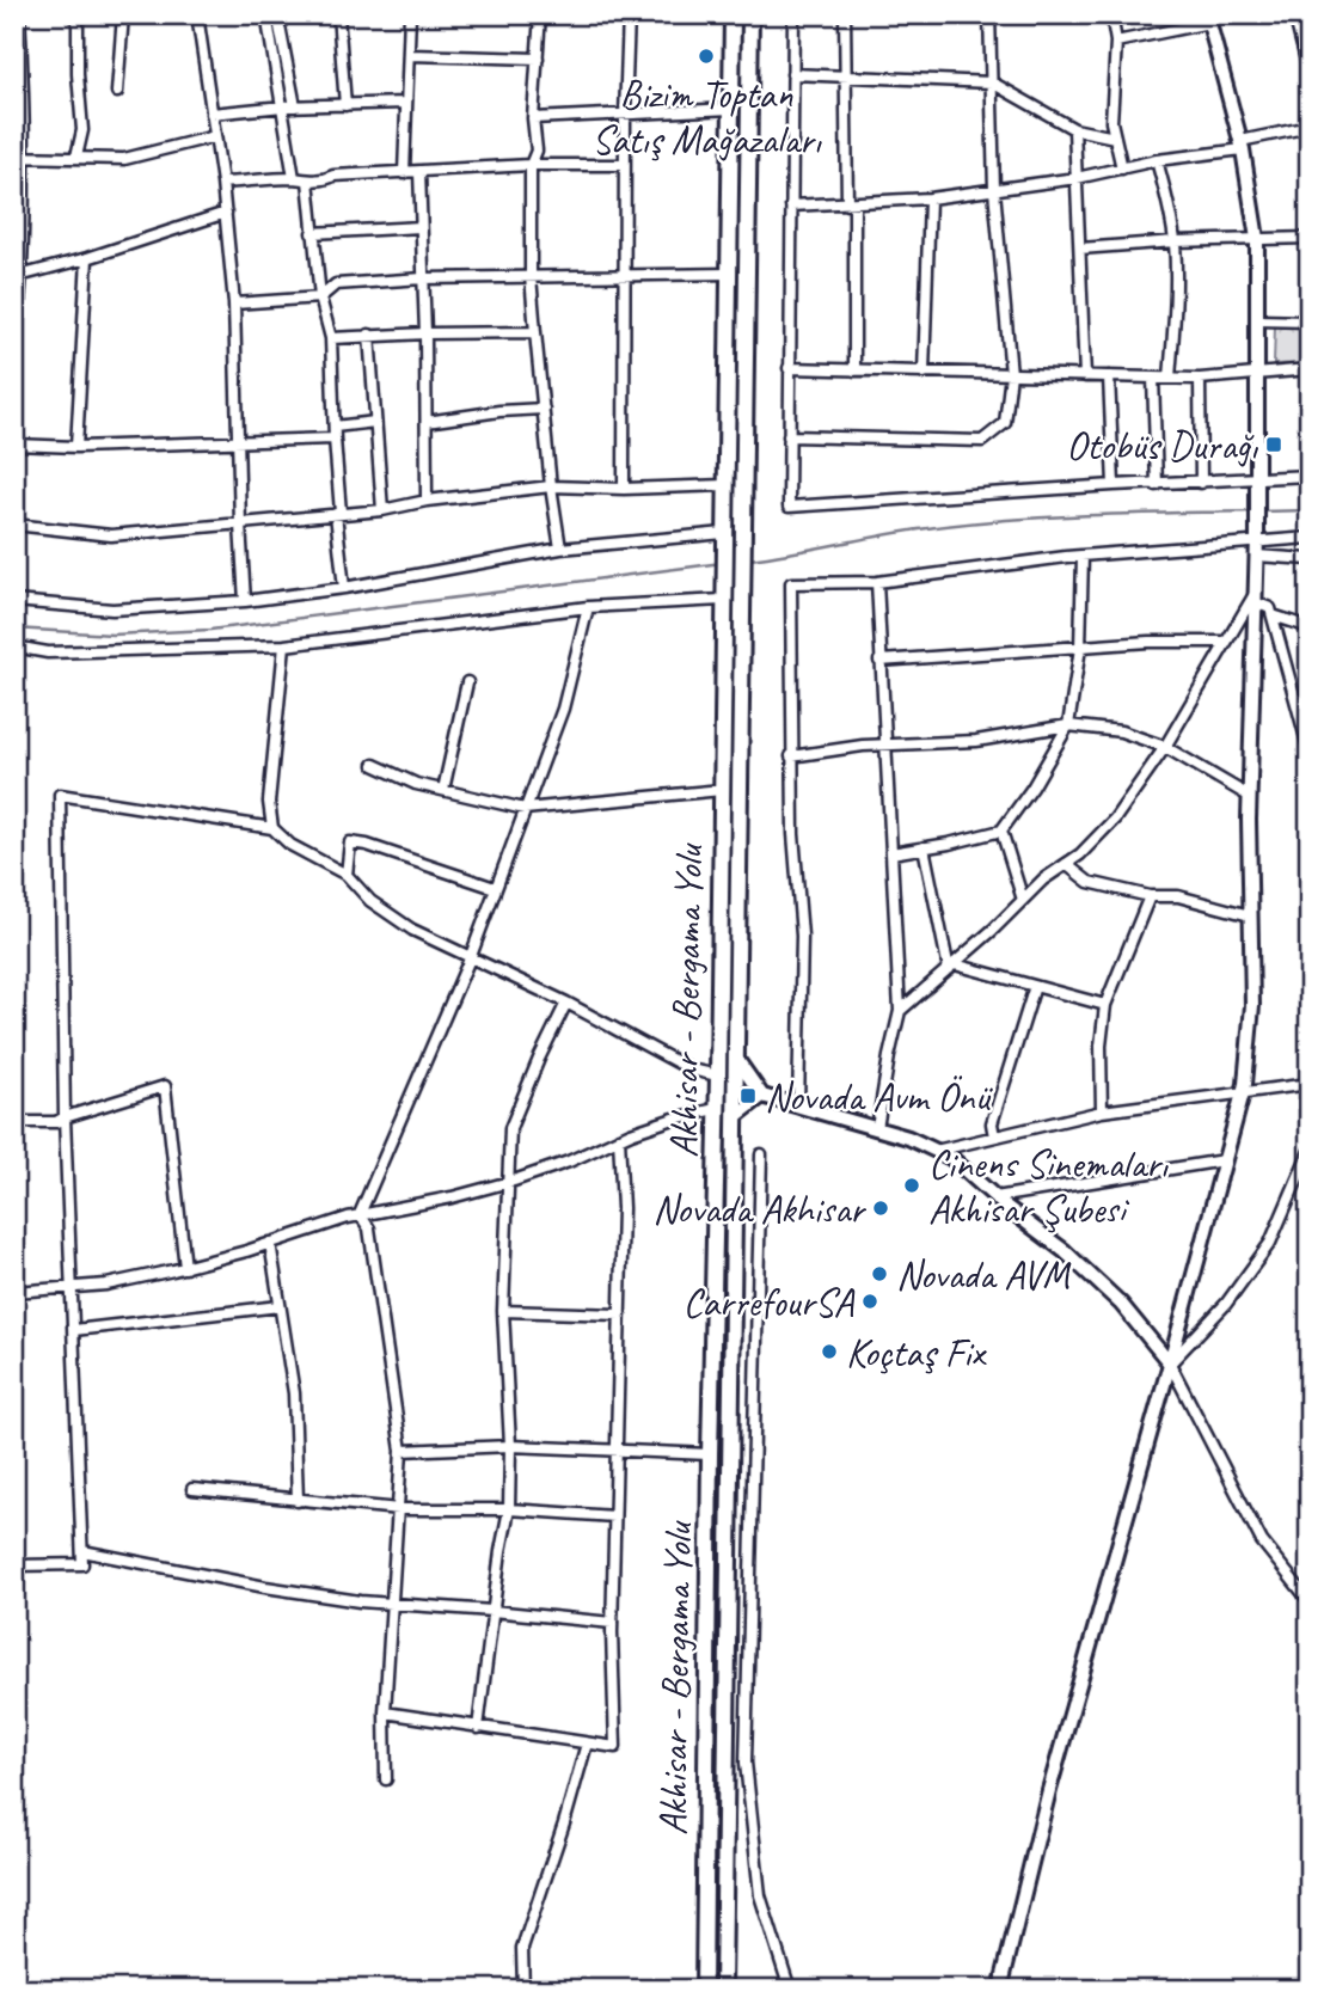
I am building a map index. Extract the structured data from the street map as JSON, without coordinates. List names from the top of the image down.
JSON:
{
  "streets": {
    "main road": ["Akhisar - Bergama Yolu"]
  },
  "places": {
    "other": [
      "Bizim Toptan Satış Mağazaları",
      "Cinens Sinemaları Akhisar Şubesi",
      "Novada Akhisar",
      "Novada AVM",
      "CarrefourSA",
      "Koçtaş Fix"
    ],
    "transit": ["Otobüs Durağı", "Novada Avm Önü"]
  }
}
